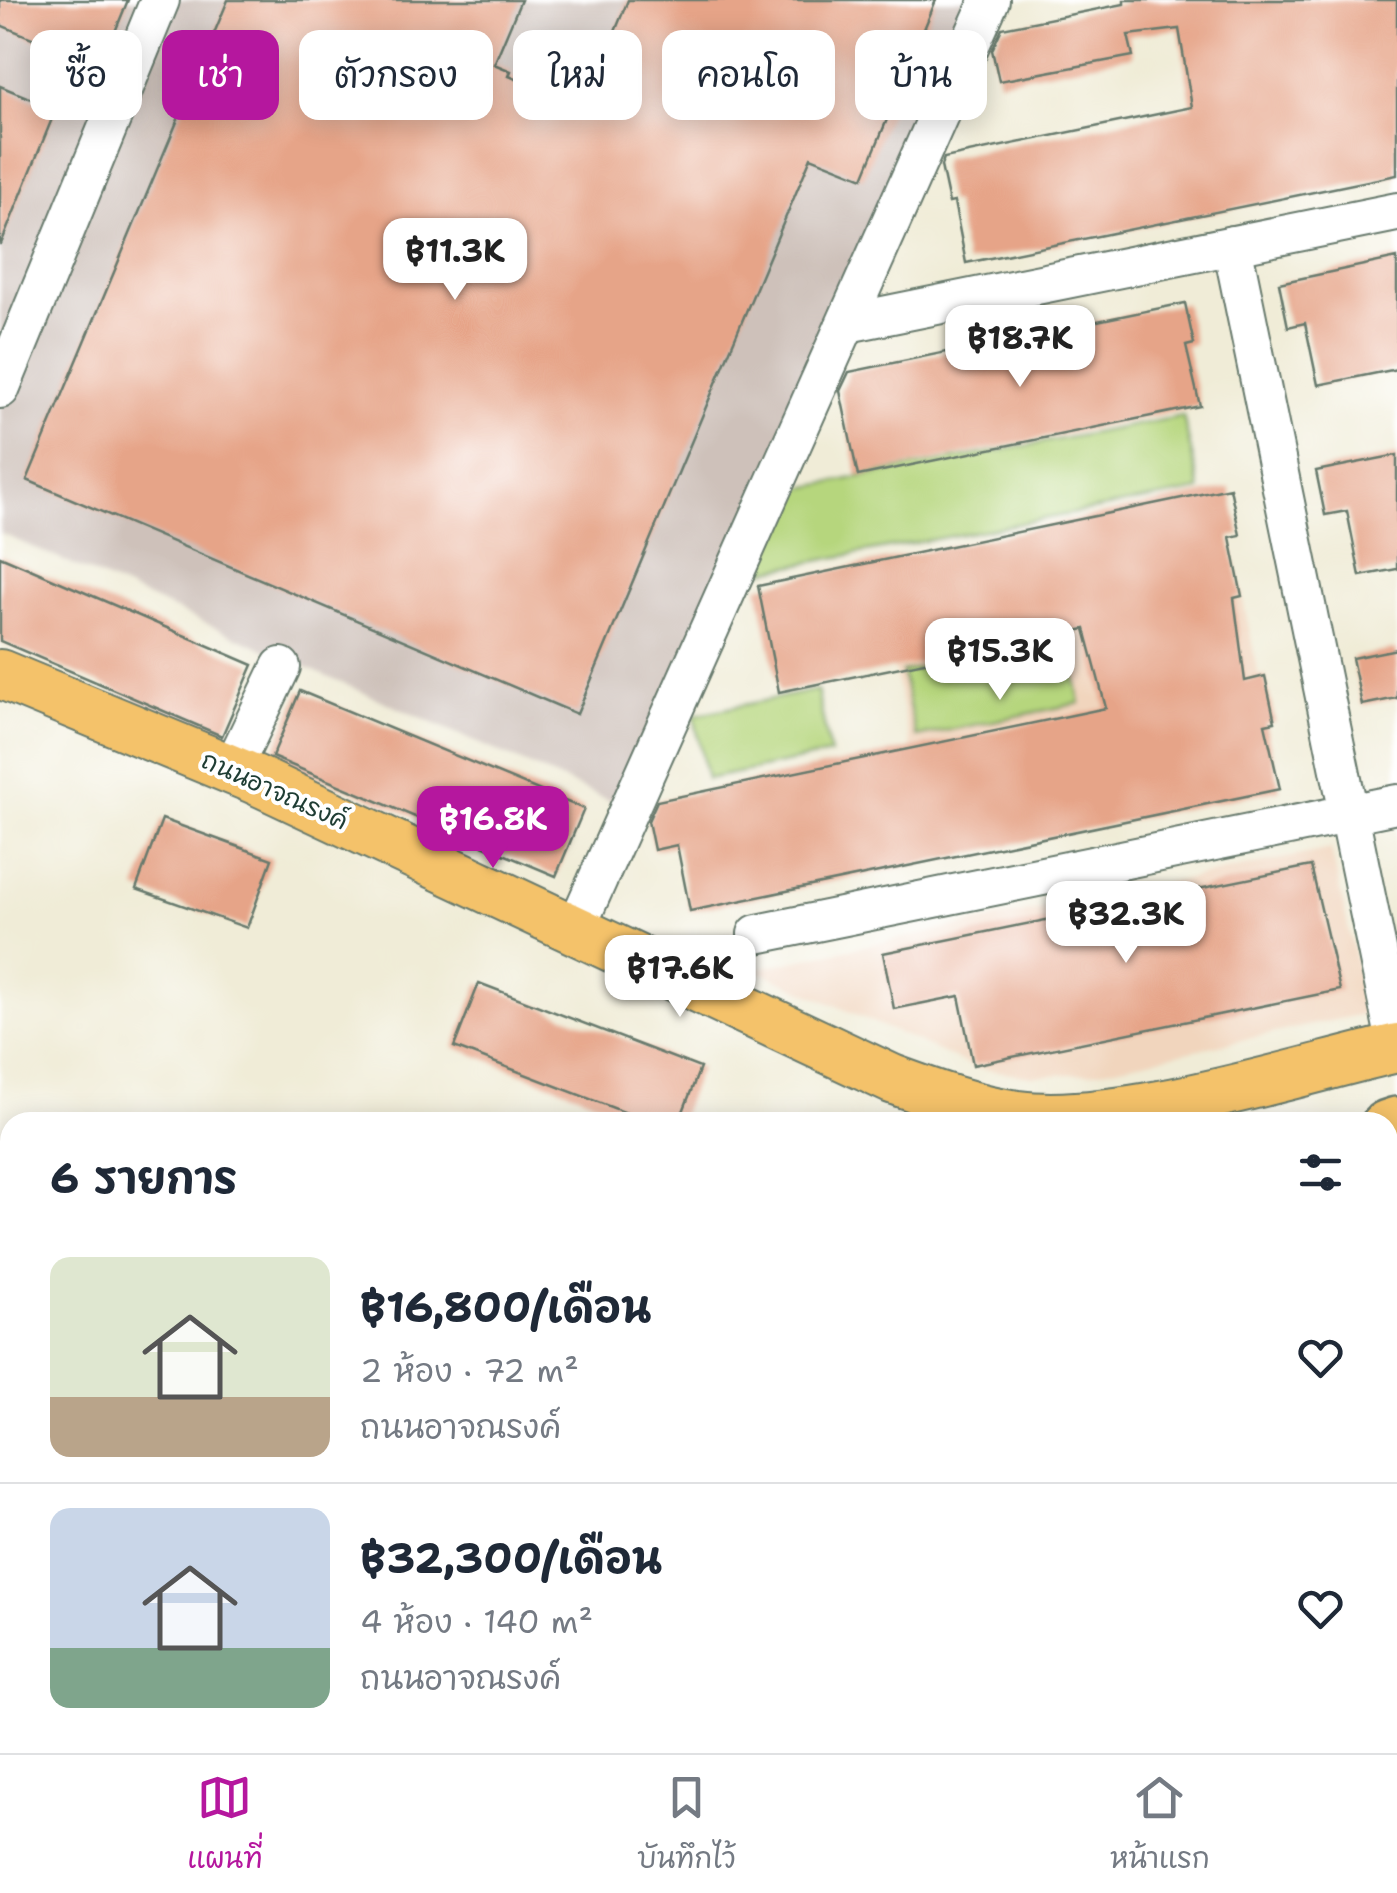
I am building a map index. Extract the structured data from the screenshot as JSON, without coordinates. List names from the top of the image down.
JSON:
{
  "streets": {
    "main road": ["ถนนอาจณรงค์"]
  },
  "page": {
    "chip": [
      "ซื้อ",
      "เช่า",
      "ตัวกรอง",
      "ใหม่",
      "คอนโด",
      "บ้าน"
    ],
    "price": [
      "฿11.3K",
      "฿18.7K",
      "฿15.3K",
      "฿16.8K",
      "฿32.3K",
      "฿17.6K"
    ],
    "heading": "6 รายการ",
    "list": [
      {
        "name": "฿16,800/เดือน",
        "note": "2 ห้อง · 72 m² · ถนนอาจณรงค์"
      },
      {
        "name": "฿32,300/เดือน",
        "note": "4 ห้อง · 140 m² · ถนนอาจณรงค์"
      }
    ],
    "tabs": ["แผนที่", "บันทึกไว้", "หน้าแรก"]
  }
}
